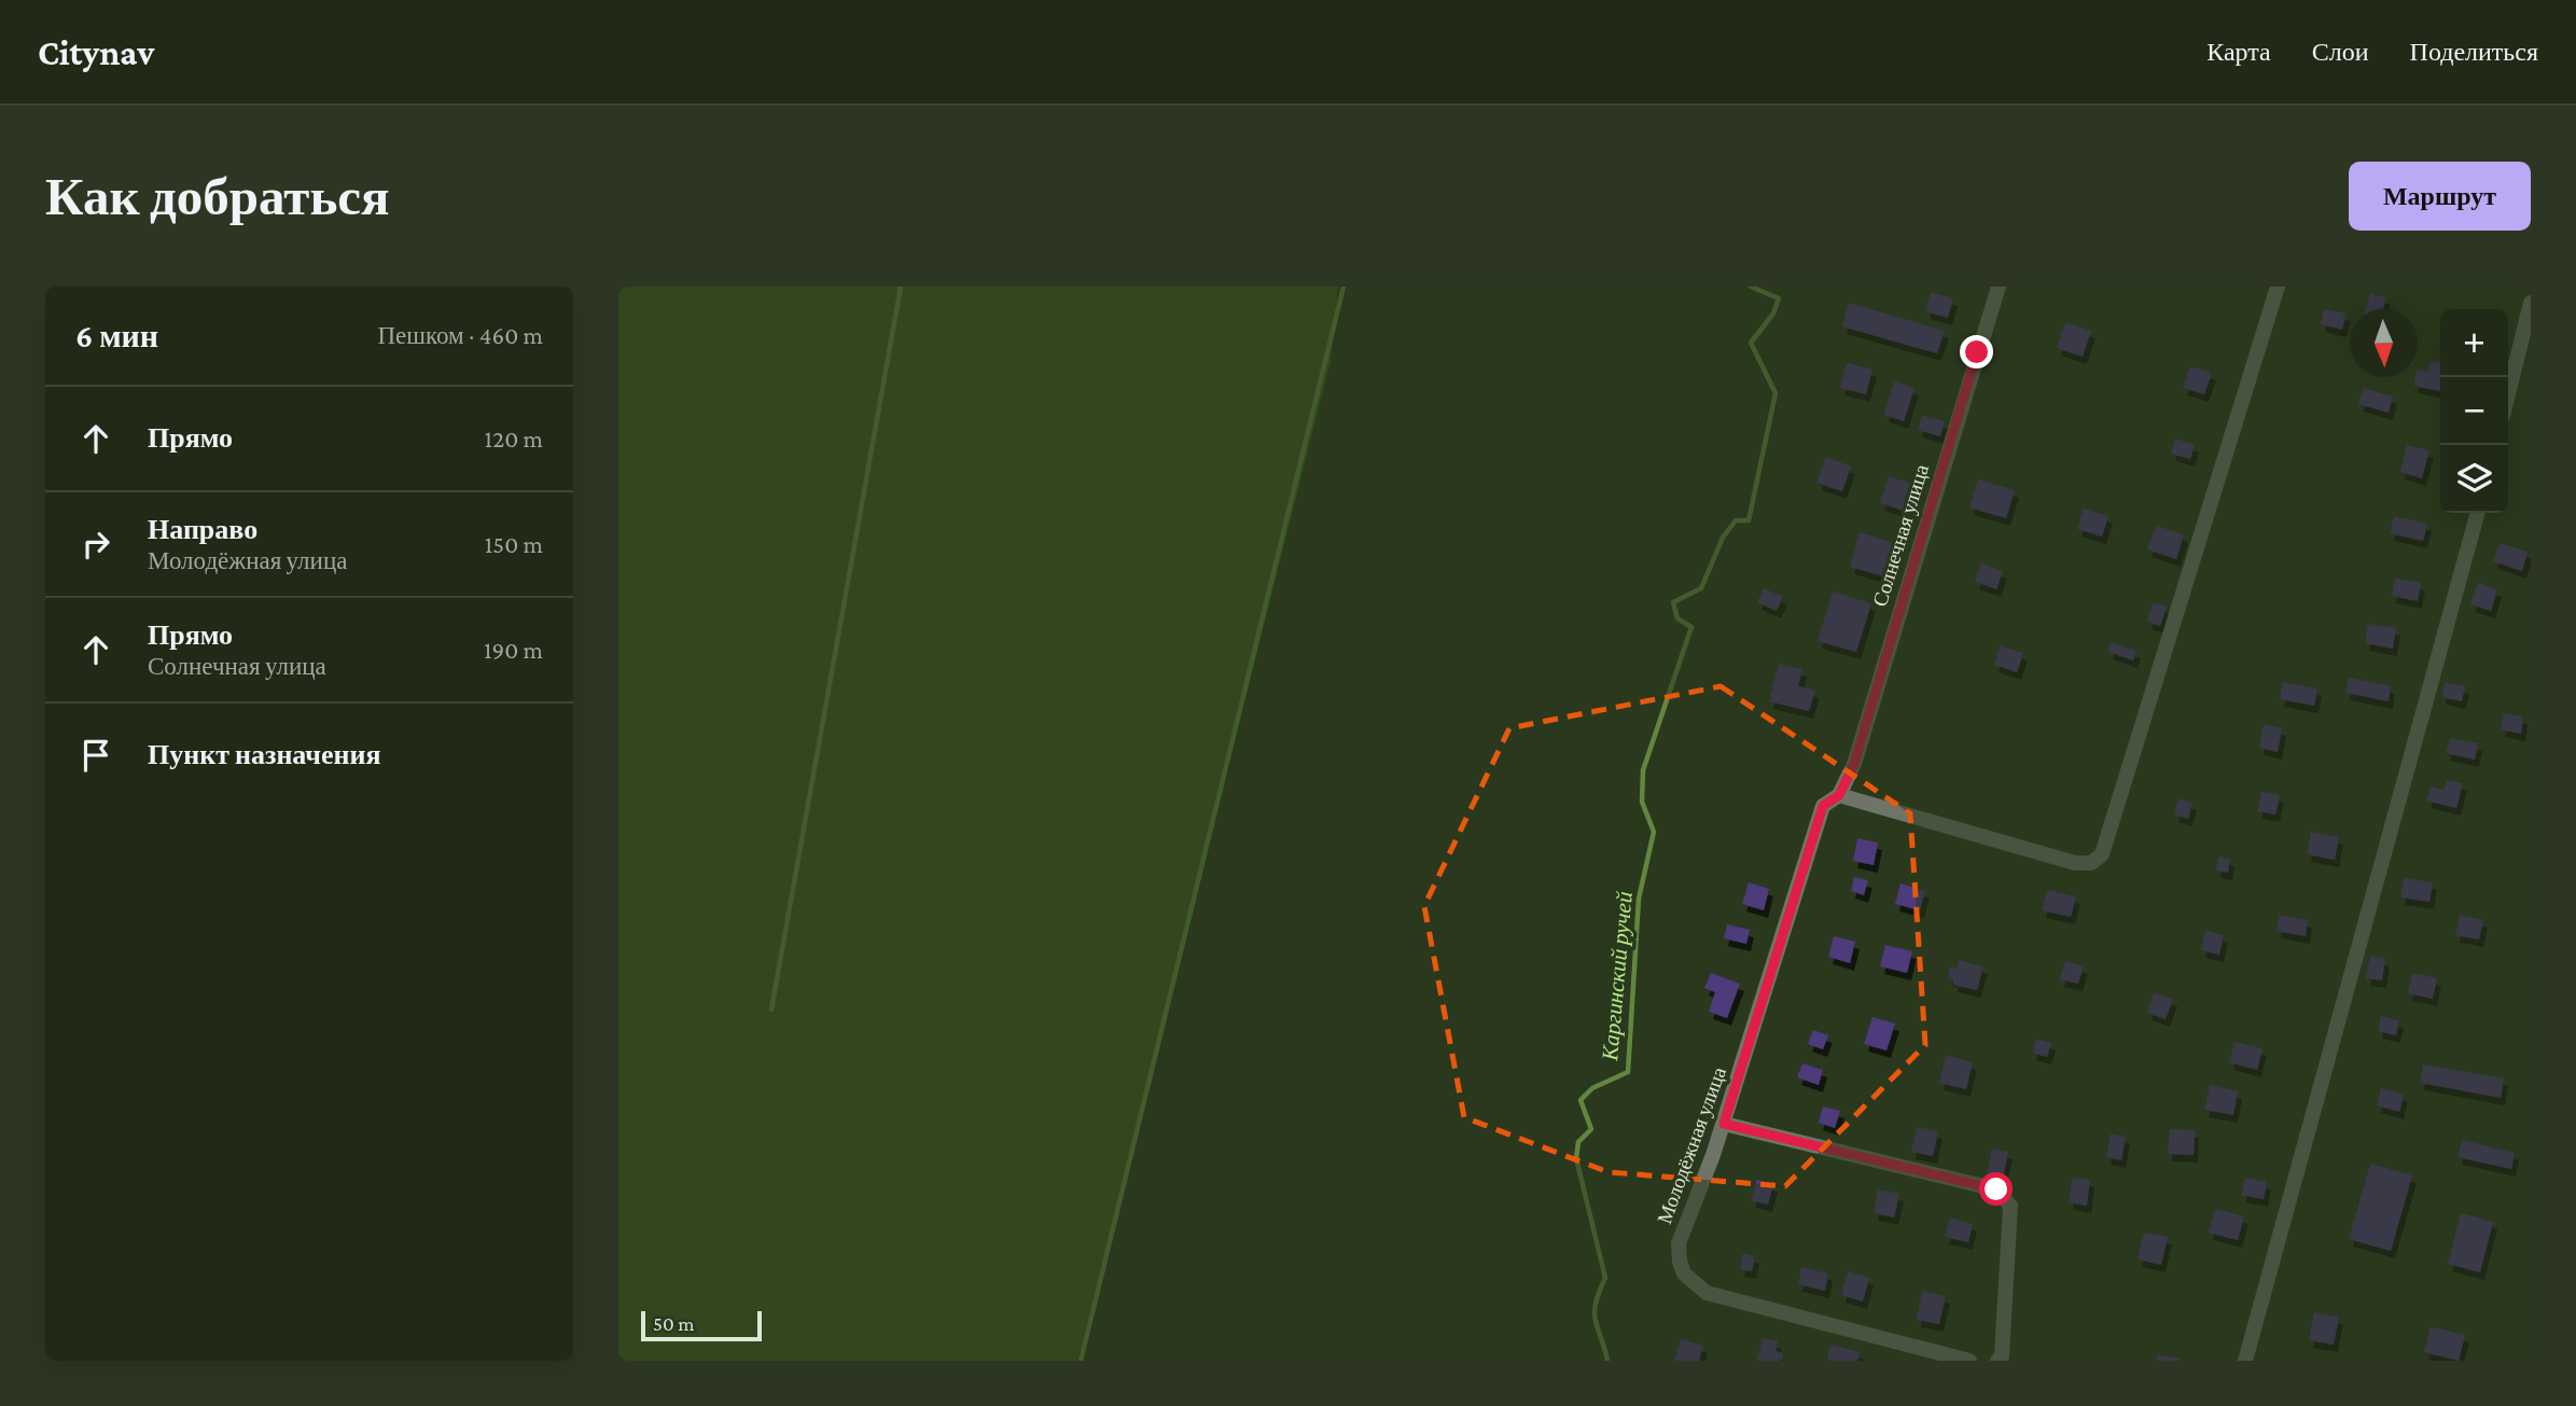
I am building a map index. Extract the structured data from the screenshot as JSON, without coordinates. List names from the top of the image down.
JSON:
{
  "streets": {
    "street": ["Солнечная улица", "Молодёжная улица"]
  },
  "crossings": [
    ["Солнечная улица", "Молодёжная улица"]
  ],
  "water": ["Каргинский ручей"],
  "scale_bar": "50 m",
  "north": "bottom",
  "page": {
    "header": "Citynav",
    "nav": ["Карта", "Слои", "Поделиться"],
    "buttons": "Маршрут",
    "title": "Как добраться",
    "heading": ["6 мин", "Пешком · 460 m"],
    "map_buttons": ["+", "−"],
    "list": [
      ["Прямо", "120 m"],
      ["Направо", "Молодёжная улица", "150 m"],
      ["Прямо", "Солнечная улица", "190 m"],
      "Пункт назначения"
    ],
    "scale": "50 m"
  }
}
